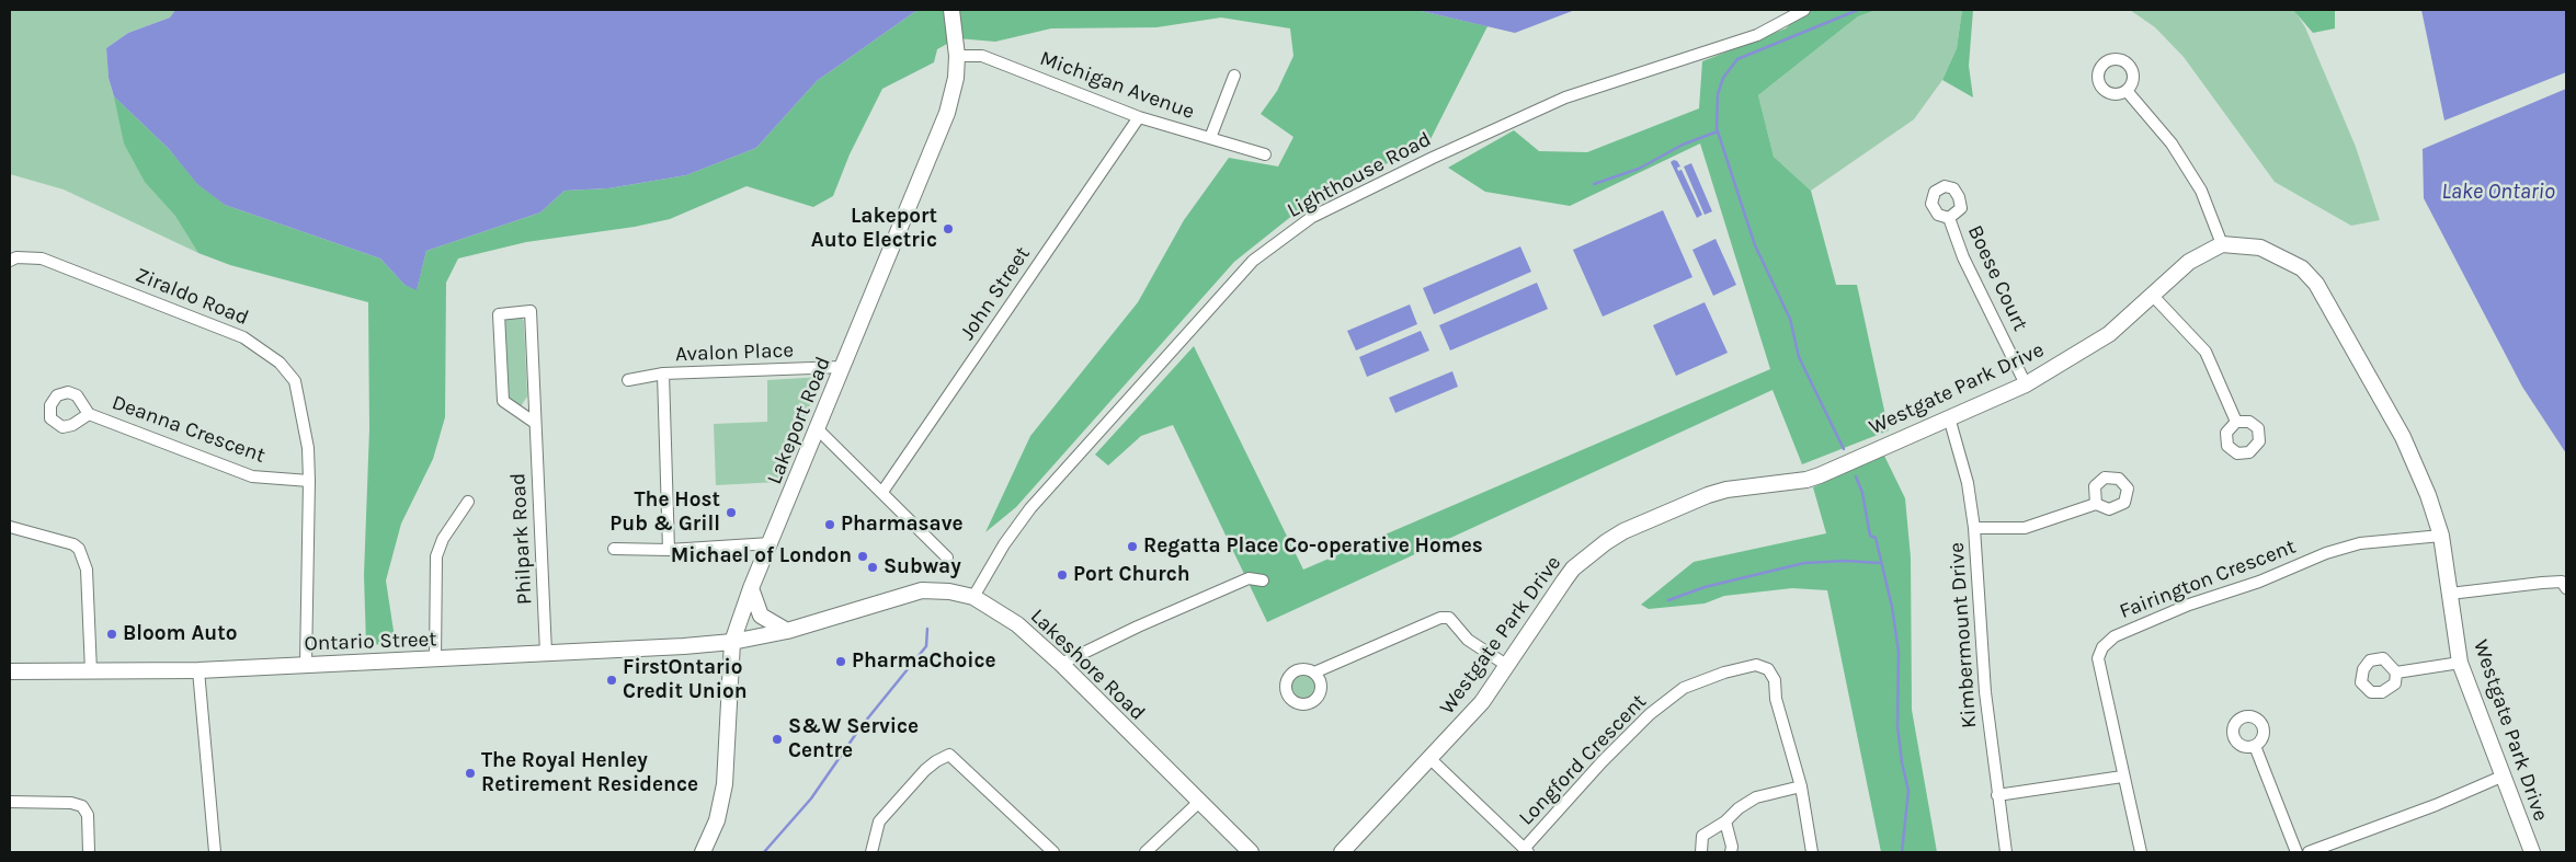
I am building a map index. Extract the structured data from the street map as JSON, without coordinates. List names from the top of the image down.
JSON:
{
  "streets": {
    "main road": [
      "Westgate Park Drive",
      "Lakeport Road",
      "Ontario Street",
      "Lakeshore Road"
    ],
    "street": [
      "Michigan Avenue",
      "Lighthouse Road",
      "Boese Court",
      "John Street",
      "Ziraldo Road",
      "Avalon Place",
      "Deanna Crescent",
      "Philpark Road",
      "Fairington Crescent",
      "Kimbermount Drive",
      "Longford Crescent"
    ]
  },
  "crossings": [
    ["Michigan Avenue", "John Street"],
    ["Michigan Avenue", "Lakeport Road"],
    ["Lighthouse Road", "Lakeshore Road"],
    ["Boese Court", "Westgate Park Drive"],
    ["Ziraldo Road", "Deanna Crescent"],
    ["Ziraldo Road", "Ontario Street"],
    ["Avalon Place", "Lakeport Road"],
    ["Westgate Park Drive", "Fairington Crescent"],
    ["Westgate Park Drive", "Kimbermount Drive"],
    ["Lakeport Road", "Ontario Street"],
    ["Lakeport Road", "Lakeshore Road"],
    ["Philpark Road", "Ontario Street"],
    ["Ontario Street", "Lakeshore Road"]
  ],
  "water": ["Lake Ontario"],
  "places": [
    "Lakeport Auto Electric",
    "The Host Pub & Grill",
    "Pharmasave",
    "Regatta Place Co-operative Homes",
    "Michael of London",
    "Subway",
    "Port Church",
    "Bloom Auto",
    "PharmaChoice",
    "FirstOntario Credit Union",
    "S&W Service Centre",
    "The Royal Henley Retirement Residence"
  ]
}
